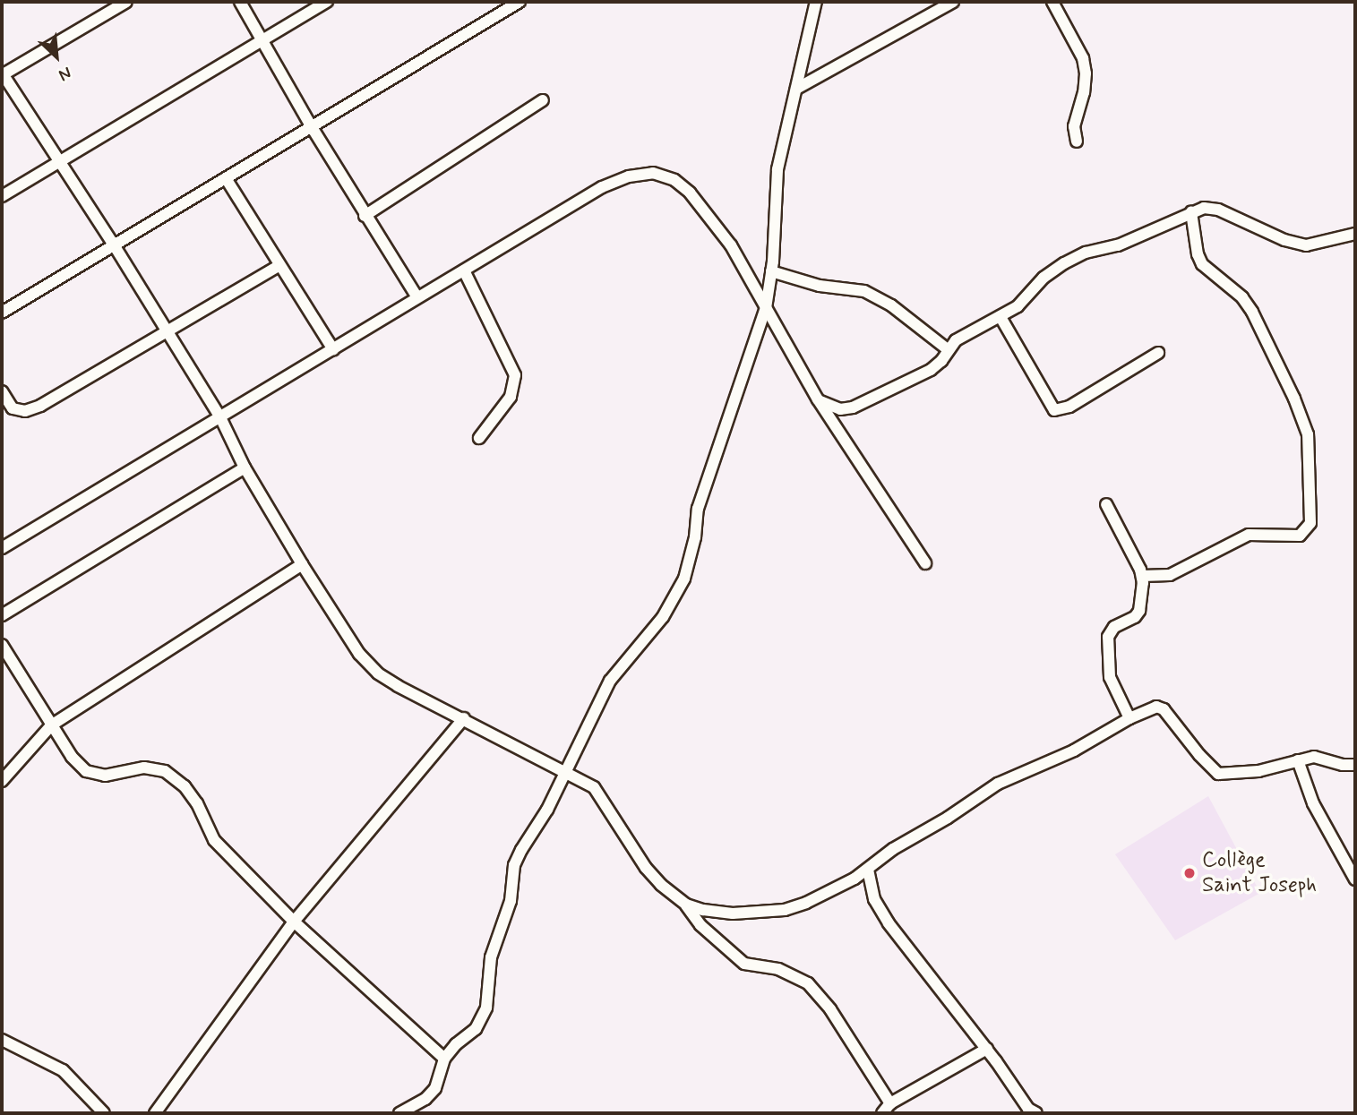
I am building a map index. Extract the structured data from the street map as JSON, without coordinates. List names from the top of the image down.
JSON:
{
  "places": ["Collège Saint Joseph"],
  "north": "bottom right"
}
